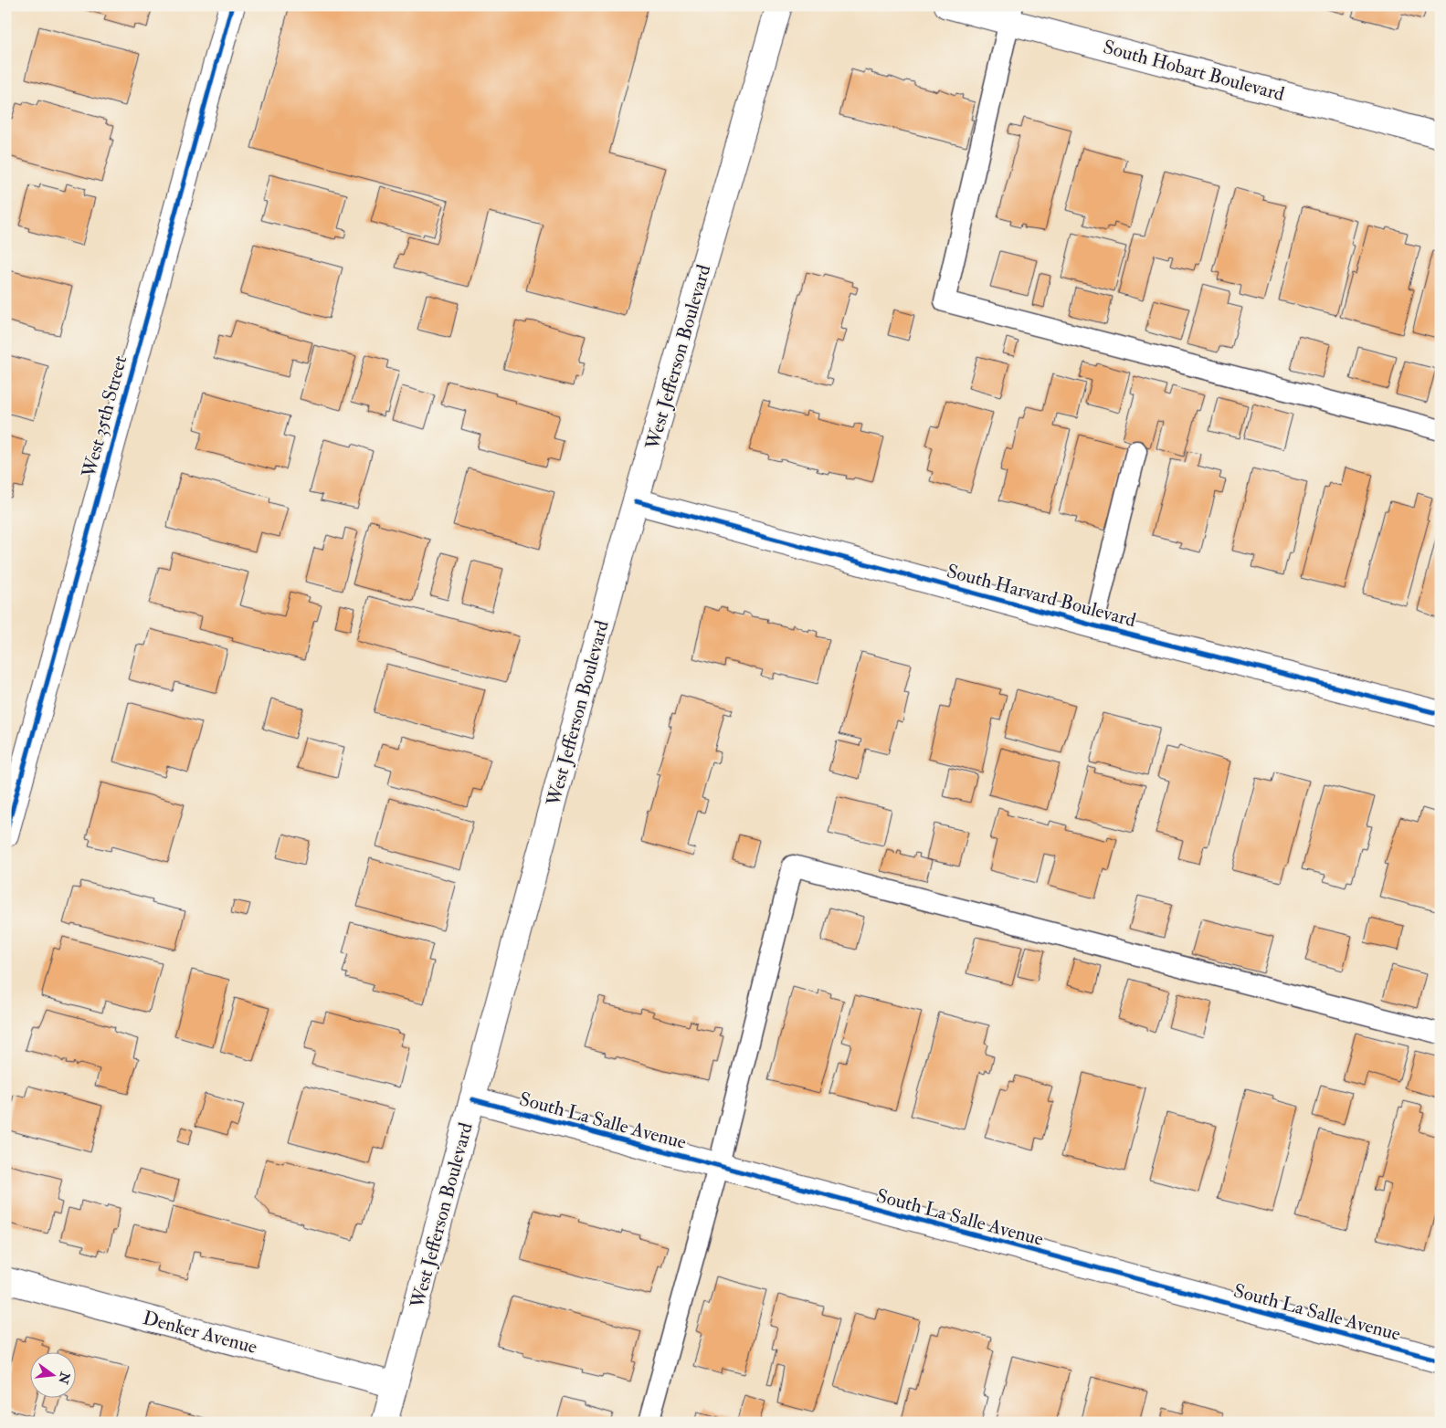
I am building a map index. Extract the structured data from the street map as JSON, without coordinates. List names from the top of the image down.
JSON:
{
  "streets": {
    "street": [
      "South Hobart Boulevard",
      "West Jefferson Boulevard",
      "West 35th Street",
      "South Harvard Boulevard",
      "South La Salle Avenue",
      "Denker Avenue"
    ]
  },
  "crossings": [
    ["West Jefferson Boulevard", "South Harvard Boulevard"],
    ["West Jefferson Boulevard", "South La Salle Avenue"],
    ["West Jefferson Boulevard", "Denker Avenue"]
  ],
  "north": "right"
}
